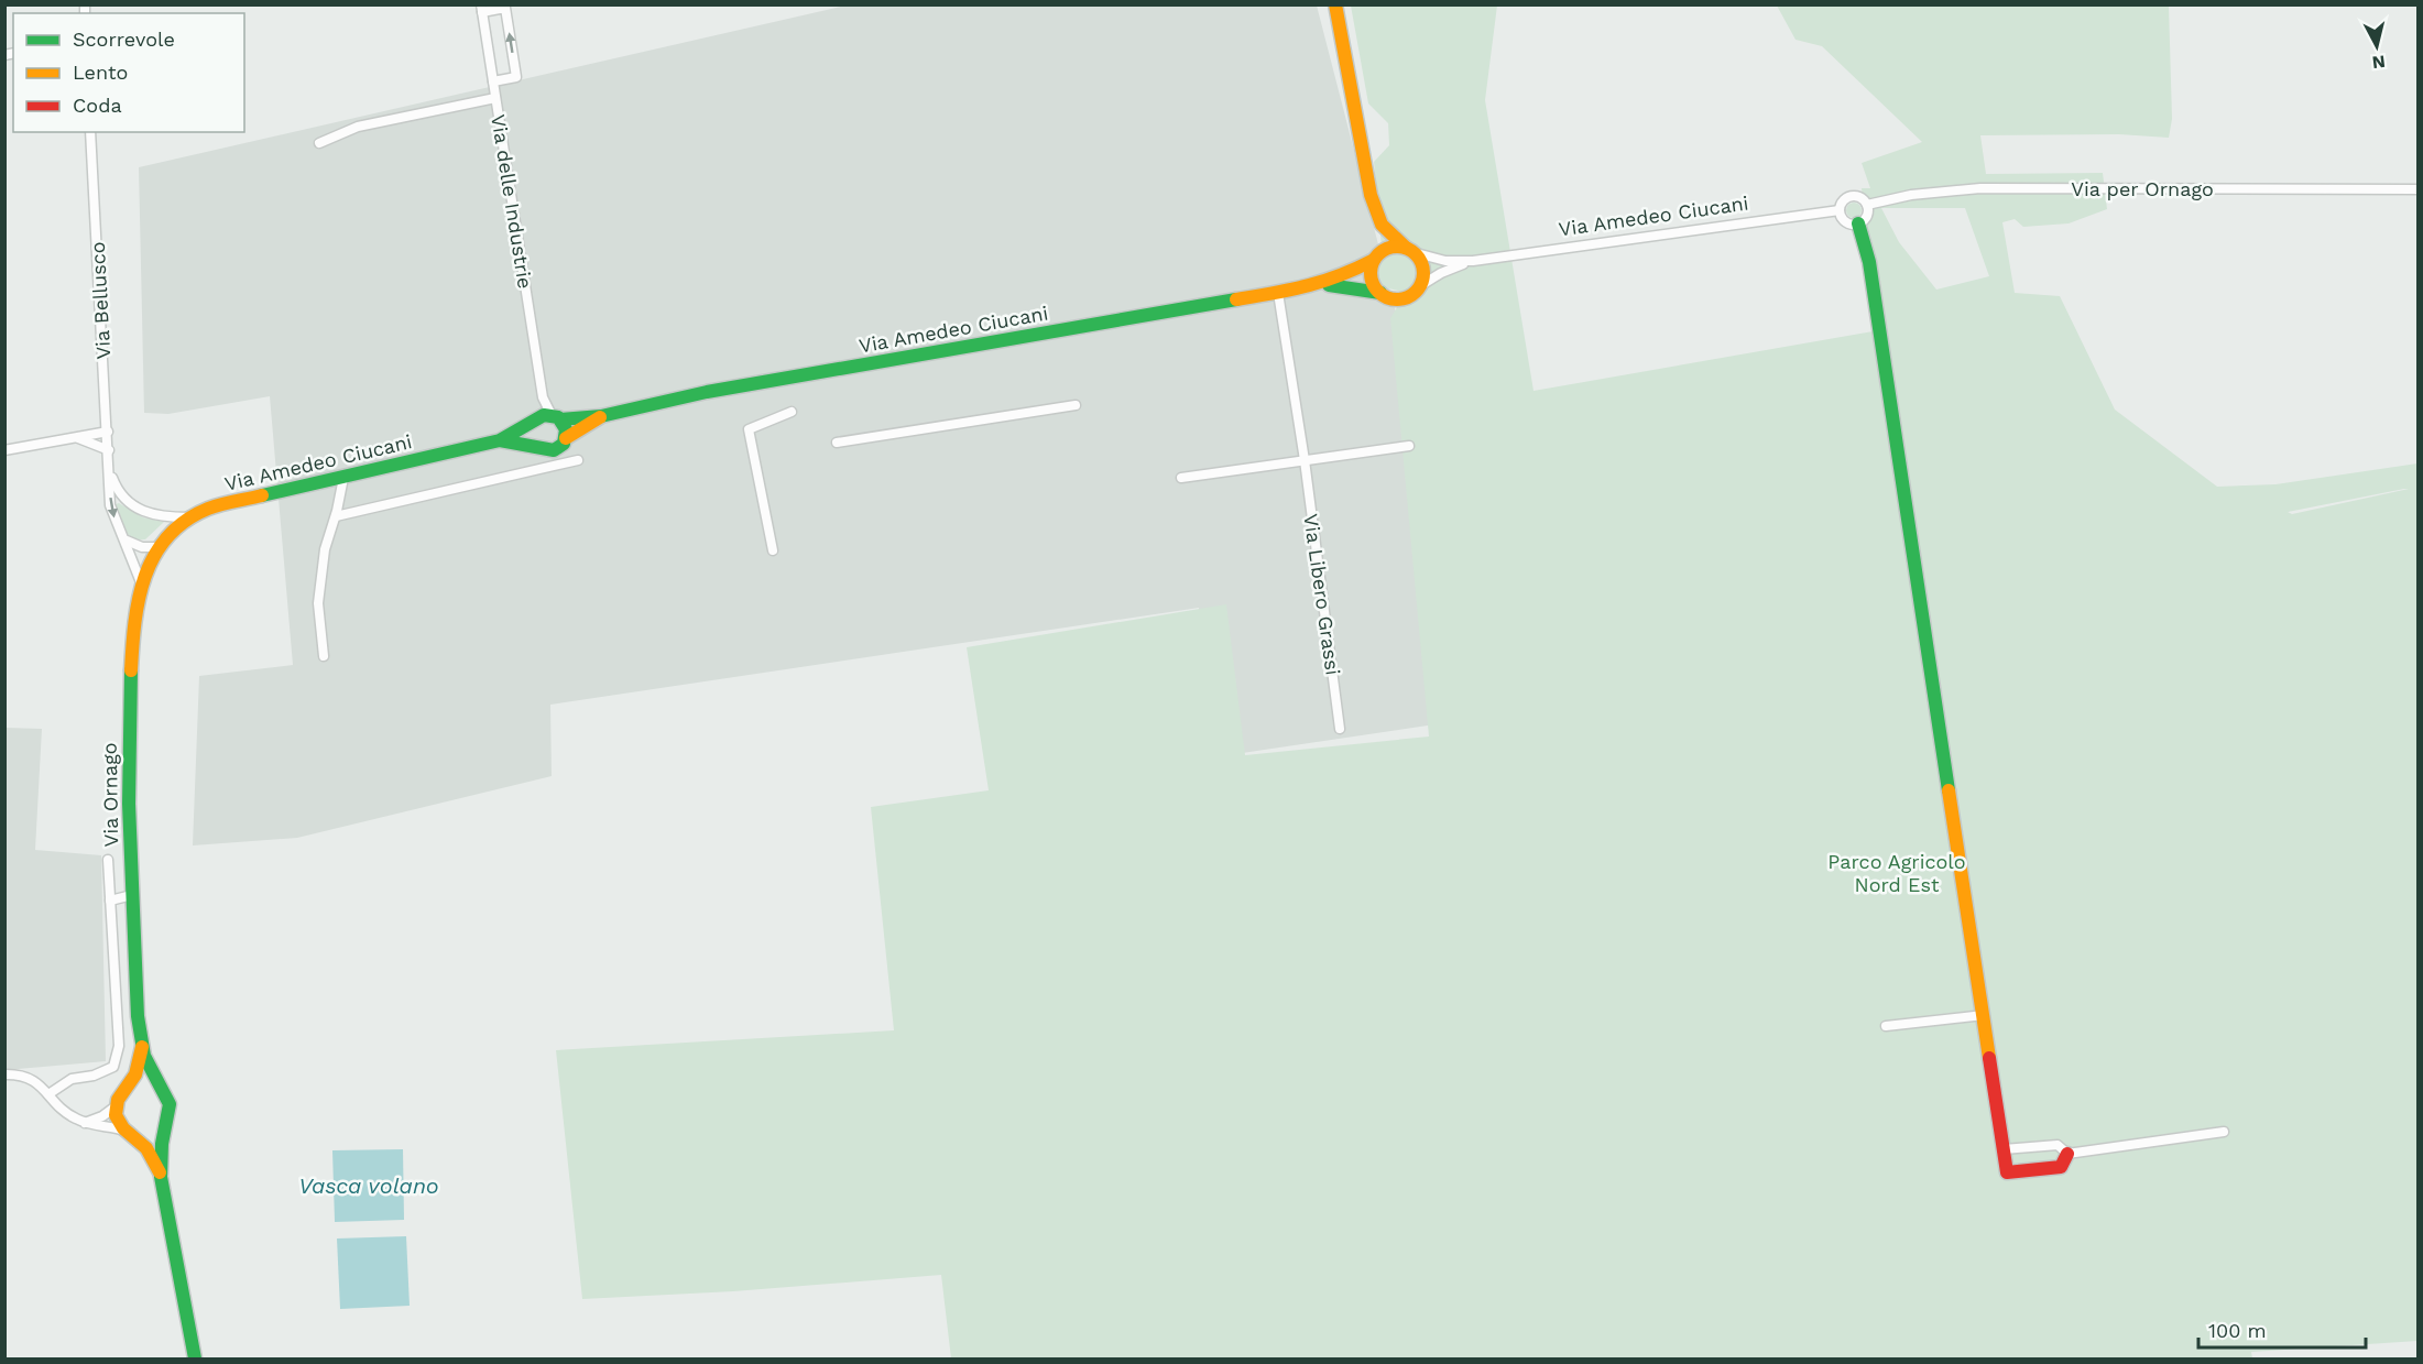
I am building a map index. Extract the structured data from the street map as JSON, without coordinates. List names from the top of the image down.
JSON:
{
  "streets": {
    "main road": ["Via Amedeo Ciucani", "Via Ornago"],
    "street": [
      "Via per Ornago",
      "Via delle Industrie",
      "Via Bellusco",
      "Via Libero Grassi"
    ]
  },
  "crossings": [
    ["Via per Ornago", "Via Amedeo Ciucani"],
    ["Via delle Industrie", "Via Amedeo Ciucani"],
    ["Via Amedeo Ciucani", "Via Bellusco"],
    ["Via Amedeo Ciucani", "Via Libero Grassi"],
    ["Via Amedeo Ciucani", "Via Ornago"],
    ["Via Bellusco", "Via Ornago"]
  ],
  "water": ["Vasca volano"],
  "parks": ["Parco Agricolo Nord Est"],
  "legend": ["Scorrevole", "Lento", "Coda"],
  "scale_bar": "100 m",
  "north": "bottom"
}
